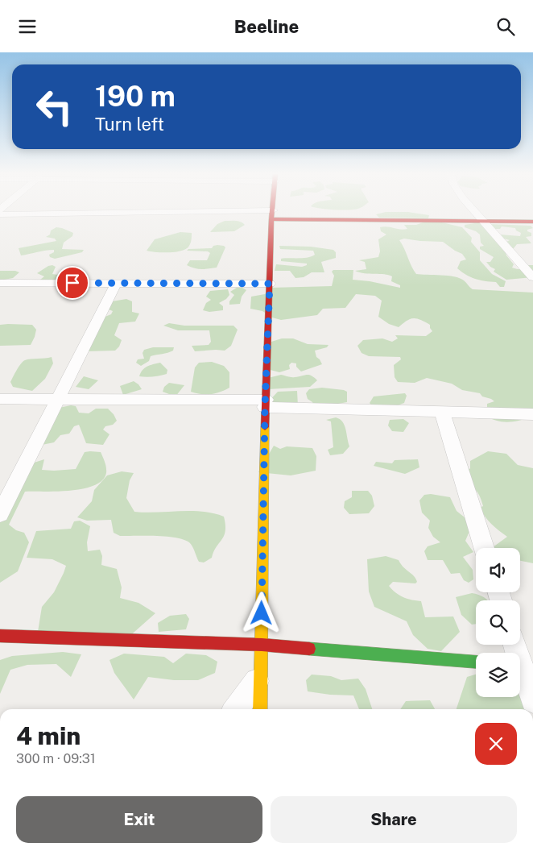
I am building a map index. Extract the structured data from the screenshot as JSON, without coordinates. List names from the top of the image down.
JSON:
{
  "page": {
    "header": "Beeline",
    "turn": ["190 m", "Turn left"],
    "heading": ["4 min", "300 m · 09:31"],
    "buttons": ["Exit", "Share"]
  }
}
